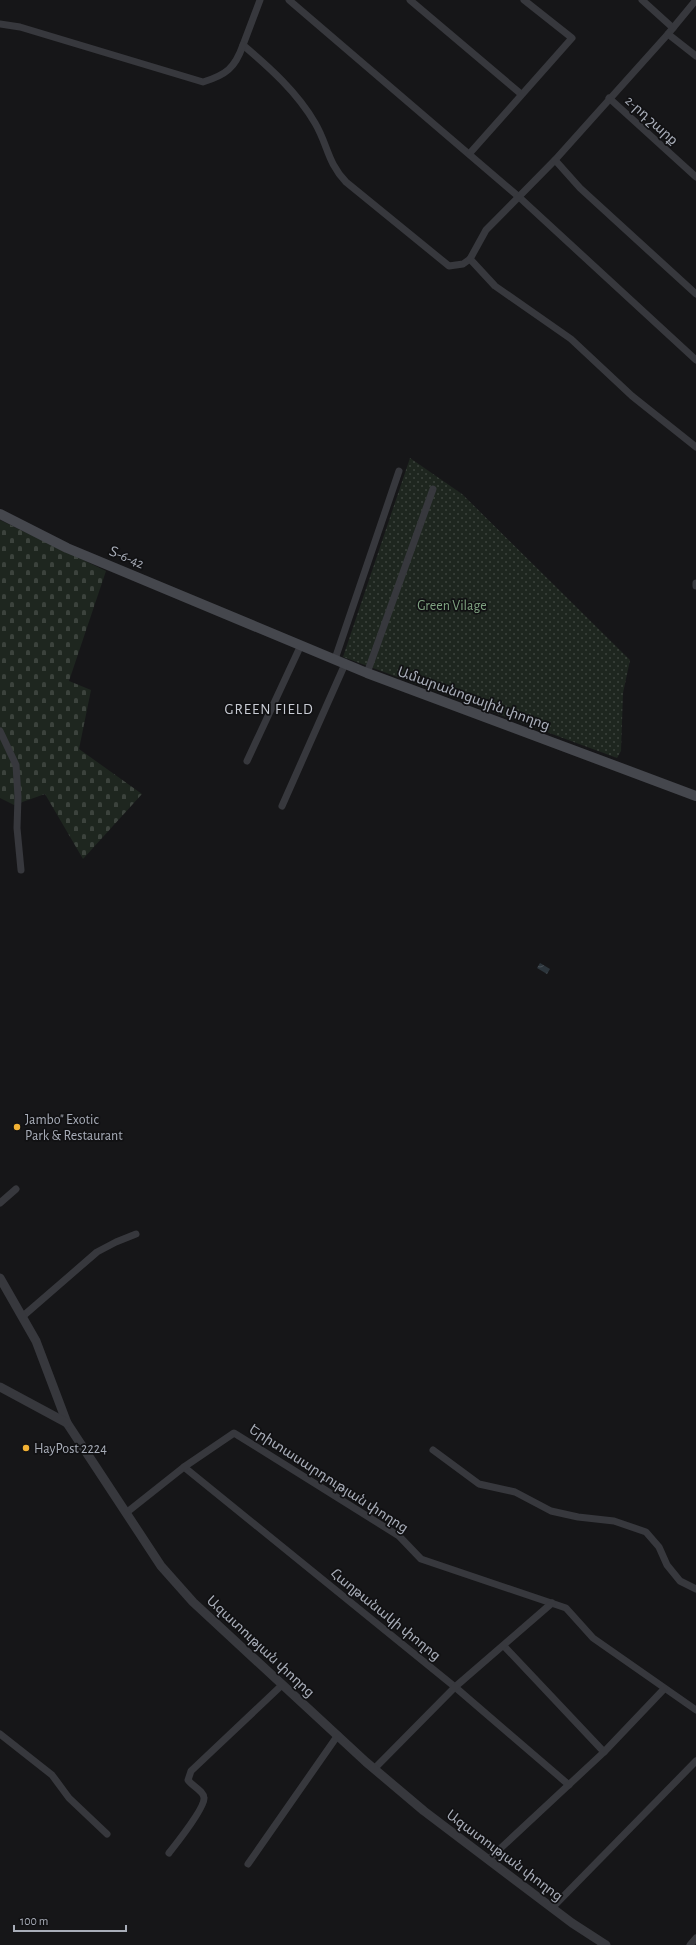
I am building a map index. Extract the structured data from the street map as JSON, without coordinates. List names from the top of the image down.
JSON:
{
  "streets": {
    "main road": ["Տ-6-42", "Ամարանոցային փողոց"],
    "street": [
      "2-րդ շարք",
      "Երիտասարդության փողոց",
      "Հաղթանակի փողոց",
      "Ազատության փողոց"
    ]
  },
  "crossings": [
    ["Տ-6-42", "Ամարանոցային փողոց"],
    ["Երիտասարդության փողոց", "Հաղթանակի փողոց"]
  ],
  "districts": ["GREEN FIELD"],
  "parks": ["Green Vilage"],
  "places": ["Jambo\" Exotic Park & Restaurant", "HayPost 2224"],
  "scale_bar": "100 m"
}
